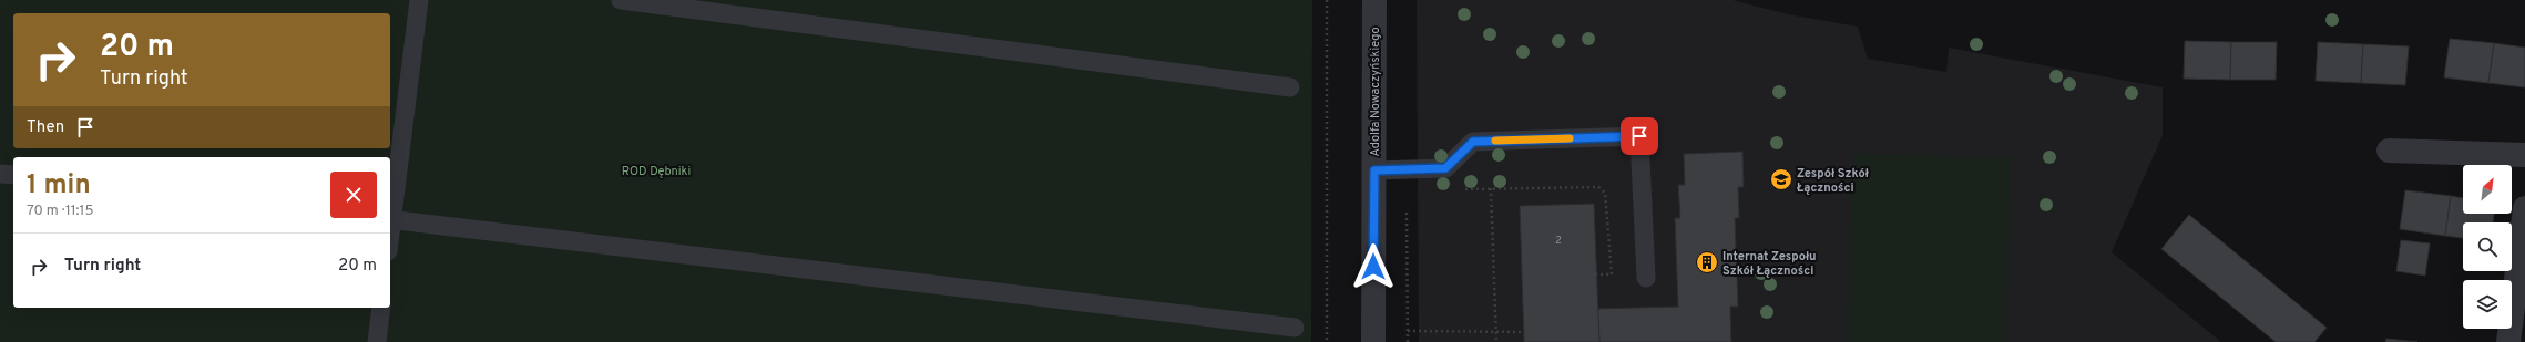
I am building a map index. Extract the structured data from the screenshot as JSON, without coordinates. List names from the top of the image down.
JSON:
{
  "streets": {
    "street": ["Adolfa Nowaczyńskiego"]
  },
  "parks": ["ROD Dębniki"],
  "places": {
    "school or university": ["Zespół Szkół Łączności"],
    "building": ["Internat Zespołu Szkół Łączności"]
  },
  "house_numbers": ["2"],
  "north": "top right",
  "page": {
    "turn": ["20 m", "Turn right"],
    "then": "Then",
    "heading": ["1 min", "70 m · 11:15"],
    "list": [
      {
        "name": "Turn right",
        "value": "20 m"
      }
    ]
  }
}
